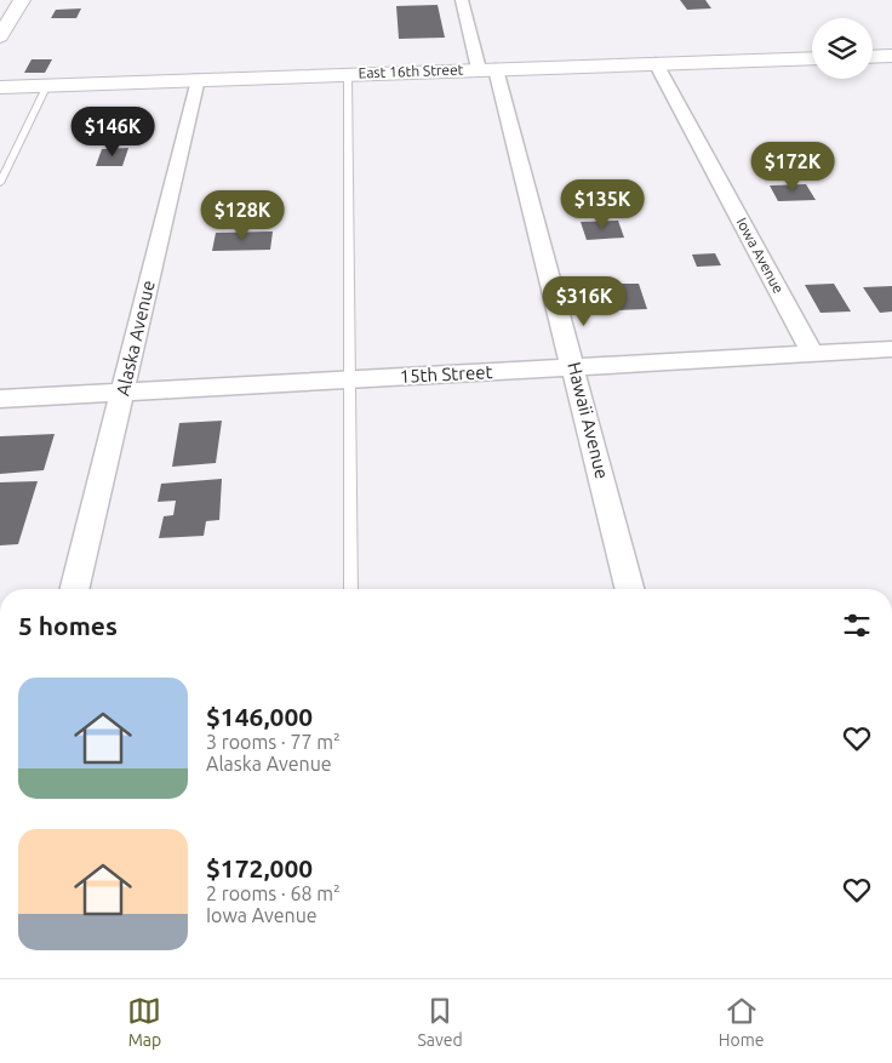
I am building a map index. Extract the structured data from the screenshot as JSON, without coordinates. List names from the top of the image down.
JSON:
{
  "streets": {
    "street": [
      "East 16th Street",
      "Iowa Avenue",
      "Alaska Avenue",
      "15th Street",
      "Hawaii Avenue"
    ]
  },
  "crossings": [
    ["East 16th Street", "Iowa Avenue"],
    ["East 16th Street", "Alaska Avenue"],
    ["East 16th Street", "Hawaii Avenue"],
    ["Iowa Avenue", "15th Street"],
    ["Alaska Avenue", "15th Street"],
    ["15th Street", "Hawaii Avenue"]
  ],
  "page": {
    "price": [
      "$146K",
      "$172K",
      "$135K",
      "$128K",
      "$316K"
    ],
    "heading": "5 homes",
    "list": [
      {
        "name": "$146,000",
        "note": "3 rooms · 77 m² · Alaska Avenue"
      },
      {
        "name": "$172,000",
        "note": "2 rooms · 68 m² · Iowa Avenue"
      }
    ],
    "tabs": ["Map", "Saved", "Home"]
  }
}
